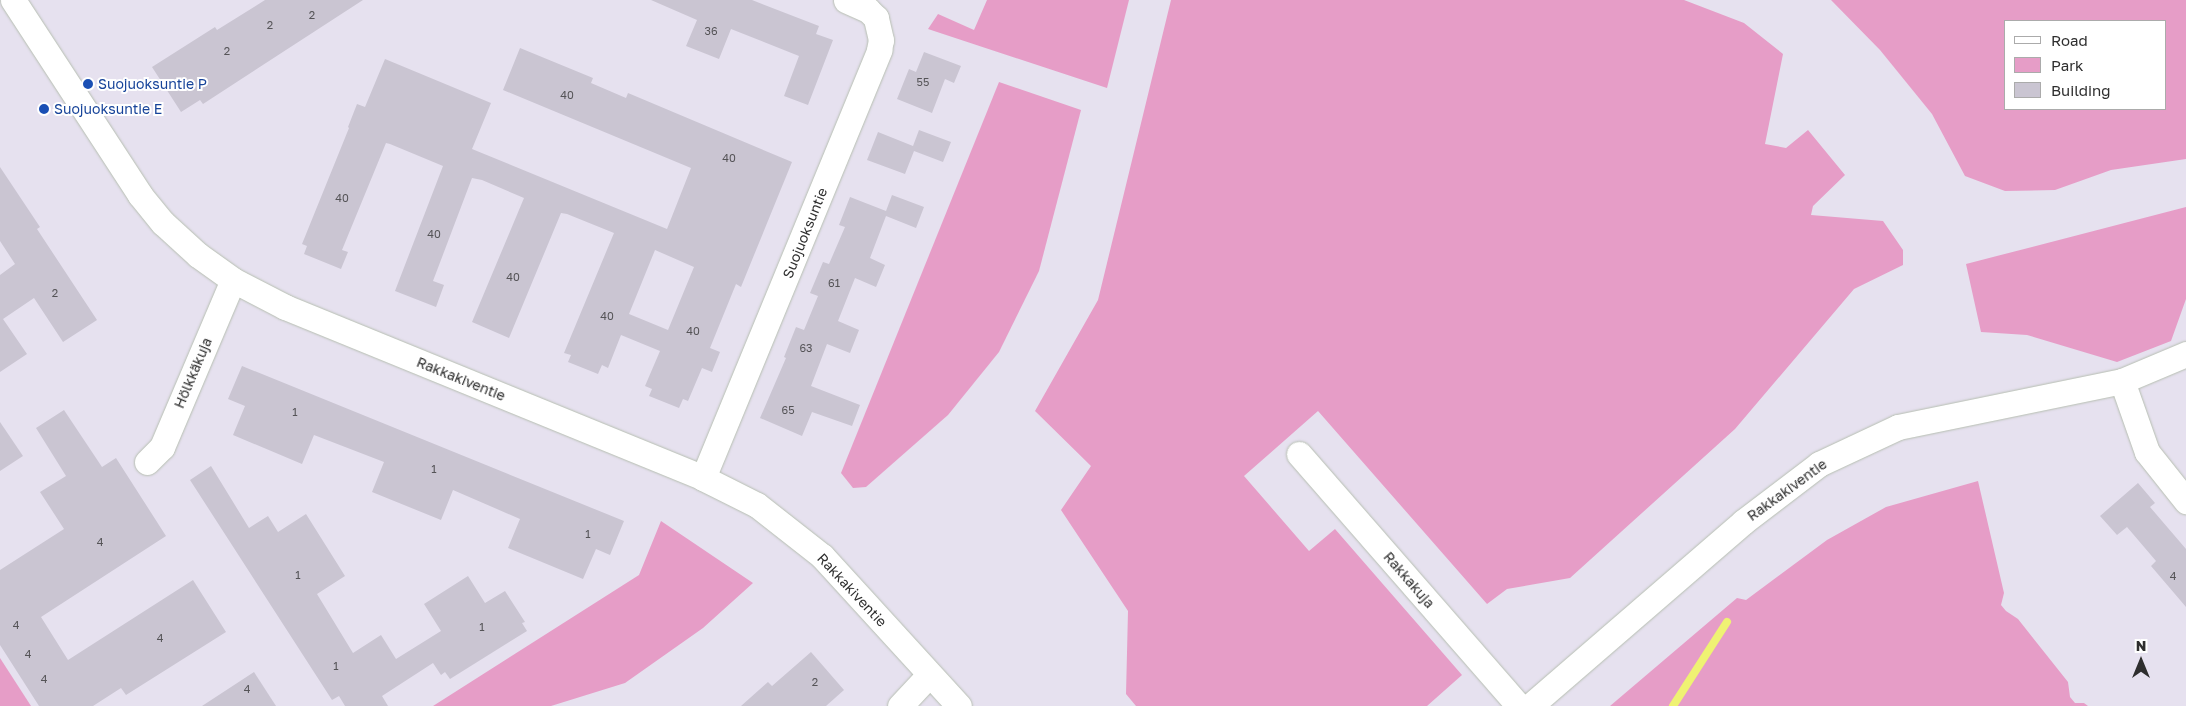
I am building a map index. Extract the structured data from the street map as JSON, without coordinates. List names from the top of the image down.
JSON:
{
  "streets": {
    "street": [
      "Suojuoksuntie",
      "Hölkkäkuja",
      "Rakkakiventie",
      "Rakkakuja"
    ]
  },
  "crossings": [
    ["Suojuoksuntie", "Rakkakiventie"],
    ["Hölkkäkuja", "Rakkakiventie"]
  ],
  "places": ["Suojuoksuntie P", "Suojuoksuntie E"],
  "house_numbers": [
    "2",
    "2",
    "36",
    "2",
    "55",
    "40",
    "40",
    "40",
    "40",
    "40",
    "61",
    "2",
    "40",
    "40",
    "63",
    "65",
    "1",
    "1",
    "1",
    "4",
    "1",
    "4",
    "4",
    "1",
    "4",
    "4",
    "1",
    "4",
    "2",
    "4"
  ],
  "legend": ["Road", "Park", "Building"],
  "north": "top"
}
